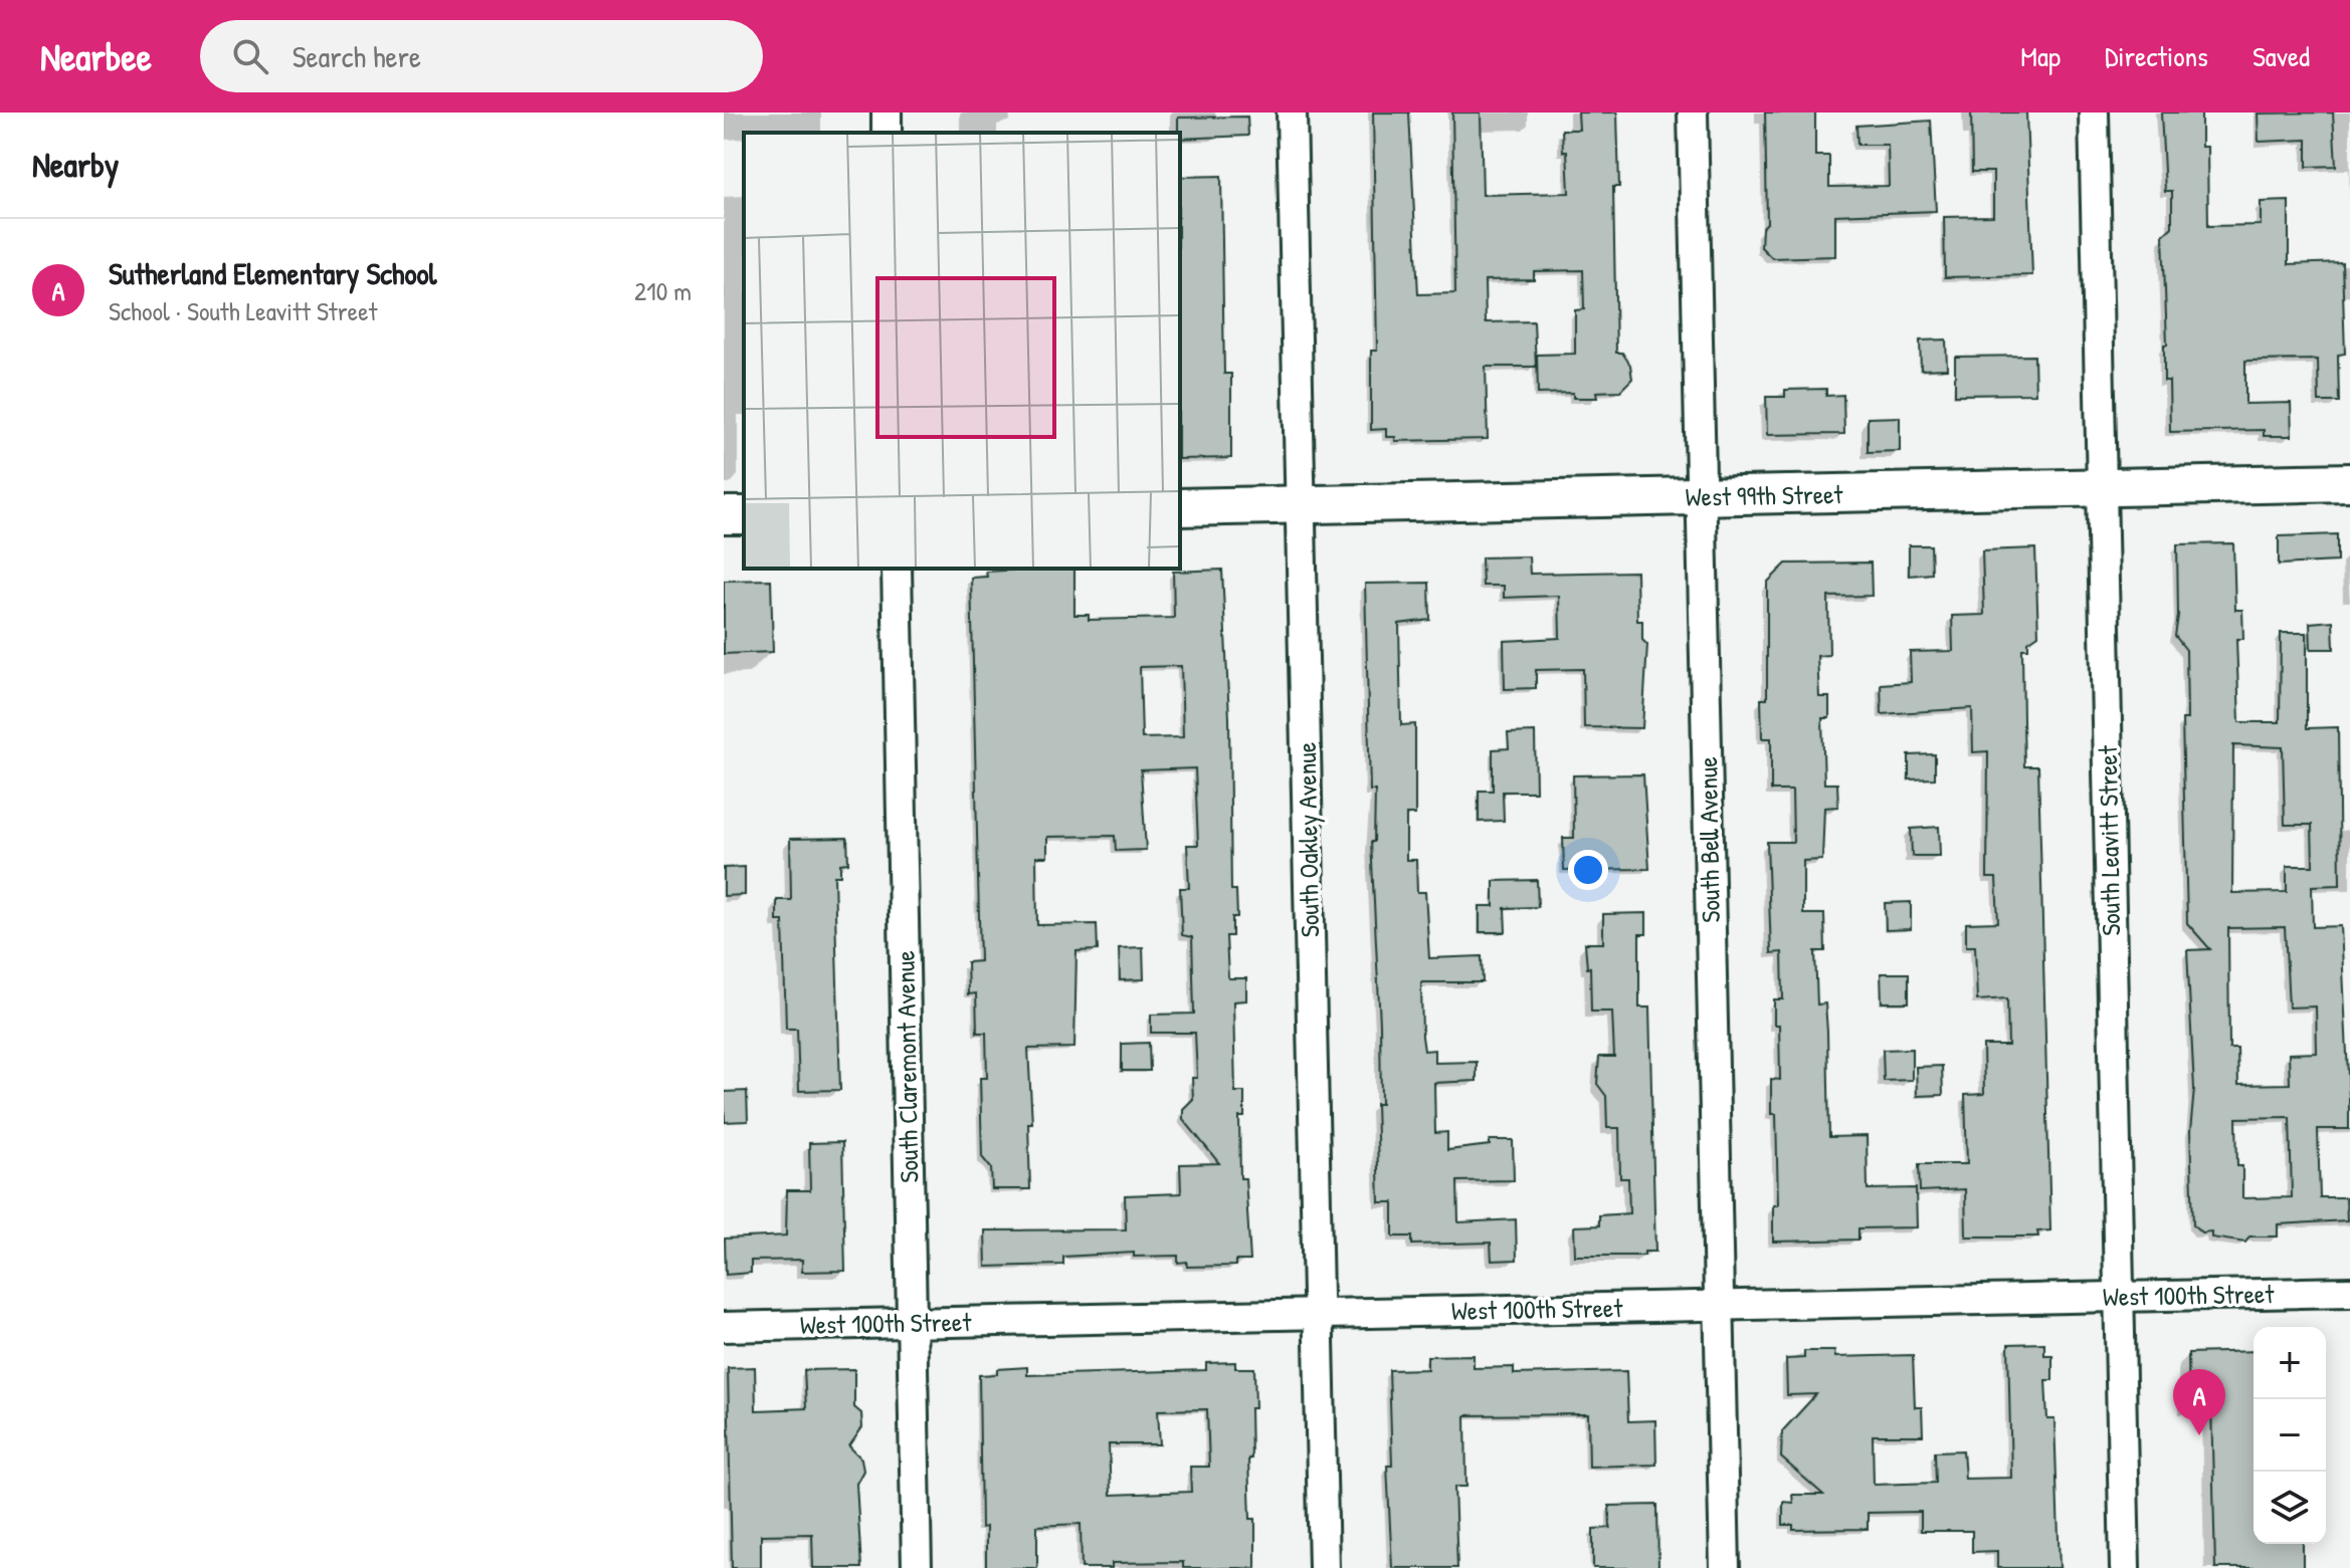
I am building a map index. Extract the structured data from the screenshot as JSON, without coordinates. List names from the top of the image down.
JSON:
{
  "streets": {
    "street": [
      "West 99th Street",
      "South Oakley Avenue",
      "South Bell Avenue",
      "South Leavitt Street",
      "South Claremont Avenue",
      "West 100th Street"
    ]
  },
  "crossings": [
    ["West 99th Street", "South Oakley Avenue"],
    ["West 99th Street", "South Bell Avenue"],
    ["West 99th Street", "South Leavitt Street"],
    ["South Oakley Avenue", "West 100th Street"],
    ["South Bell Avenue", "West 100th Street"],
    ["South Leavitt Street", "West 100th Street"],
    ["South Claremont Avenue", "West 100th Street"]
  ],
  "page": {
    "header": "Nearbee",
    "search": "Search here",
    "nav": ["Map", "Directions", "Saved"],
    "heading": "Nearby",
    "list": [
      {
        "mark": "A",
        "name": "Sutherland Elementary School",
        "note": "School · South Leavitt Street",
        "value": "210 m"
      }
    ],
    "map_buttons": ["+", "−"],
    "pins": "A"
  }
}
